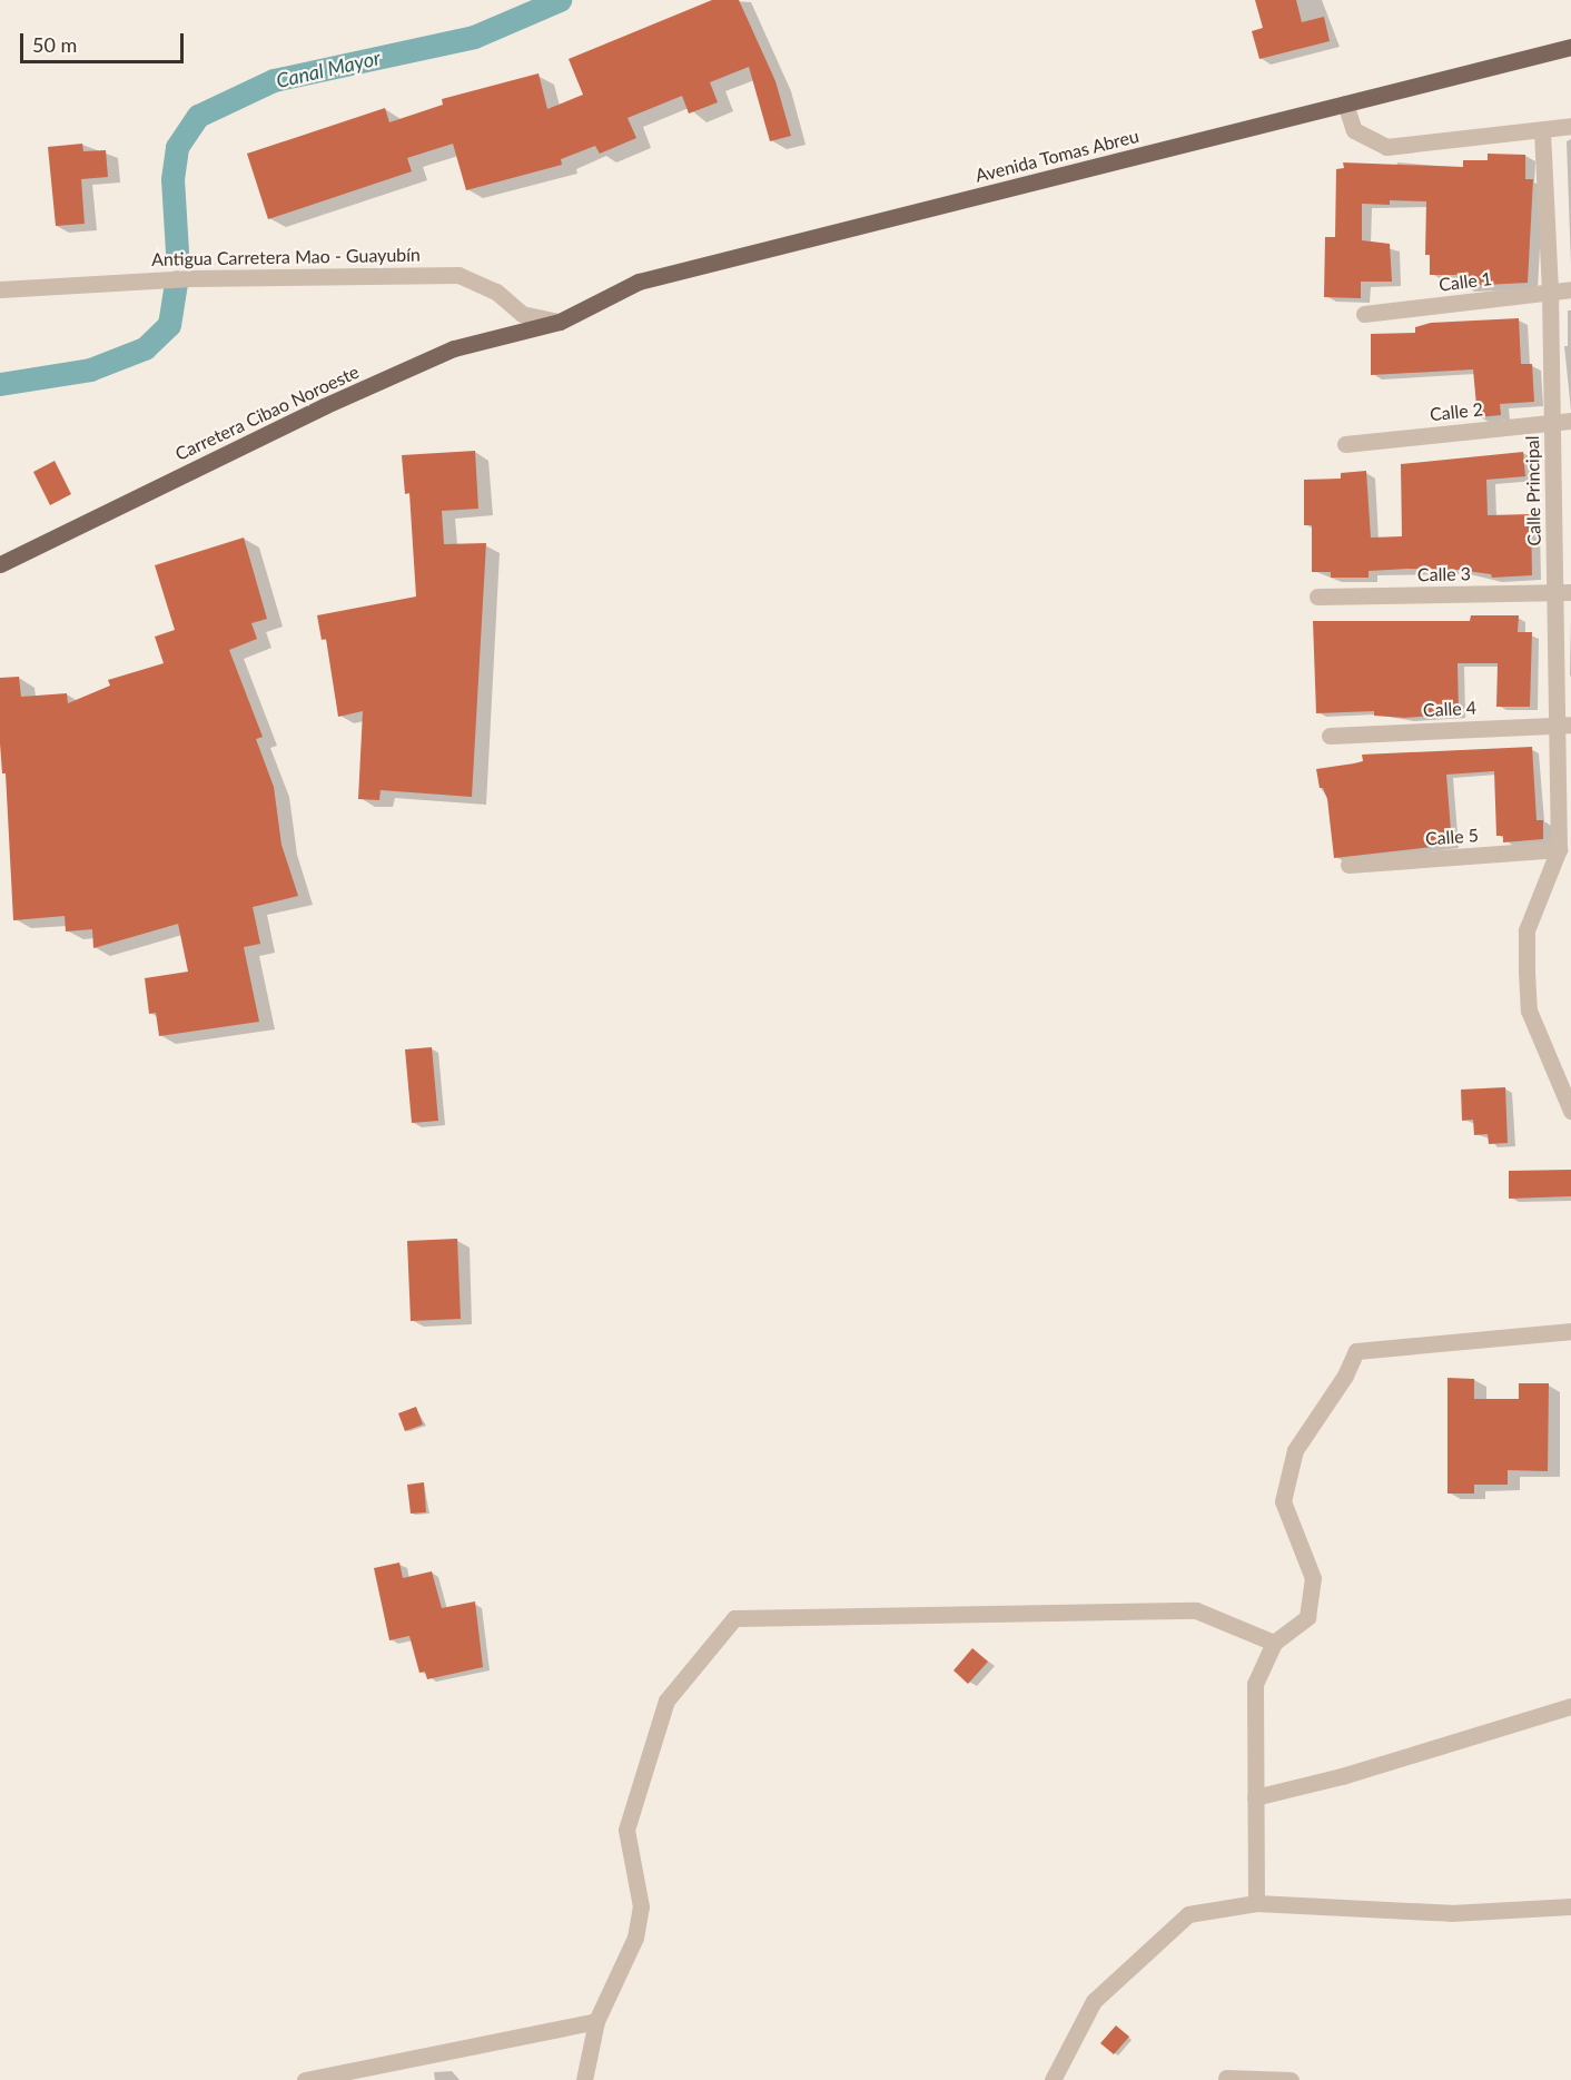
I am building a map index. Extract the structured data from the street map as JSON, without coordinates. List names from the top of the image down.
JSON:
{
  "streets": {
    "main road": ["Avenida Tomas Abreu", "Carretera Cibao Noroeste"],
    "street": [
      "Antigua Carretera Mao - Guayubín",
      "Calle 1",
      "Calle 2",
      "Calle Principal",
      "Calle 3",
      "Calle 4",
      "Calle 5"
    ]
  },
  "crossings": [
    ["Avenida Tomas Abreu", "Antigua Carretera Mao - Guayubín"],
    ["Avenida Tomas Abreu", "Carretera Cibao Noroeste"],
    ["Antigua Carretera Mao - Guayubín", "Carretera Cibao Noroeste"],
    ["Calle 1", "Calle Principal"],
    ["Calle 2", "Calle Principal"],
    ["Calle Principal", "Calle 3"],
    ["Calle Principal", "Calle 4"],
    ["Calle Principal", "Calle 5"]
  ],
  "water": ["Canal Mayor"],
  "scale_bar": "50 m"
}
